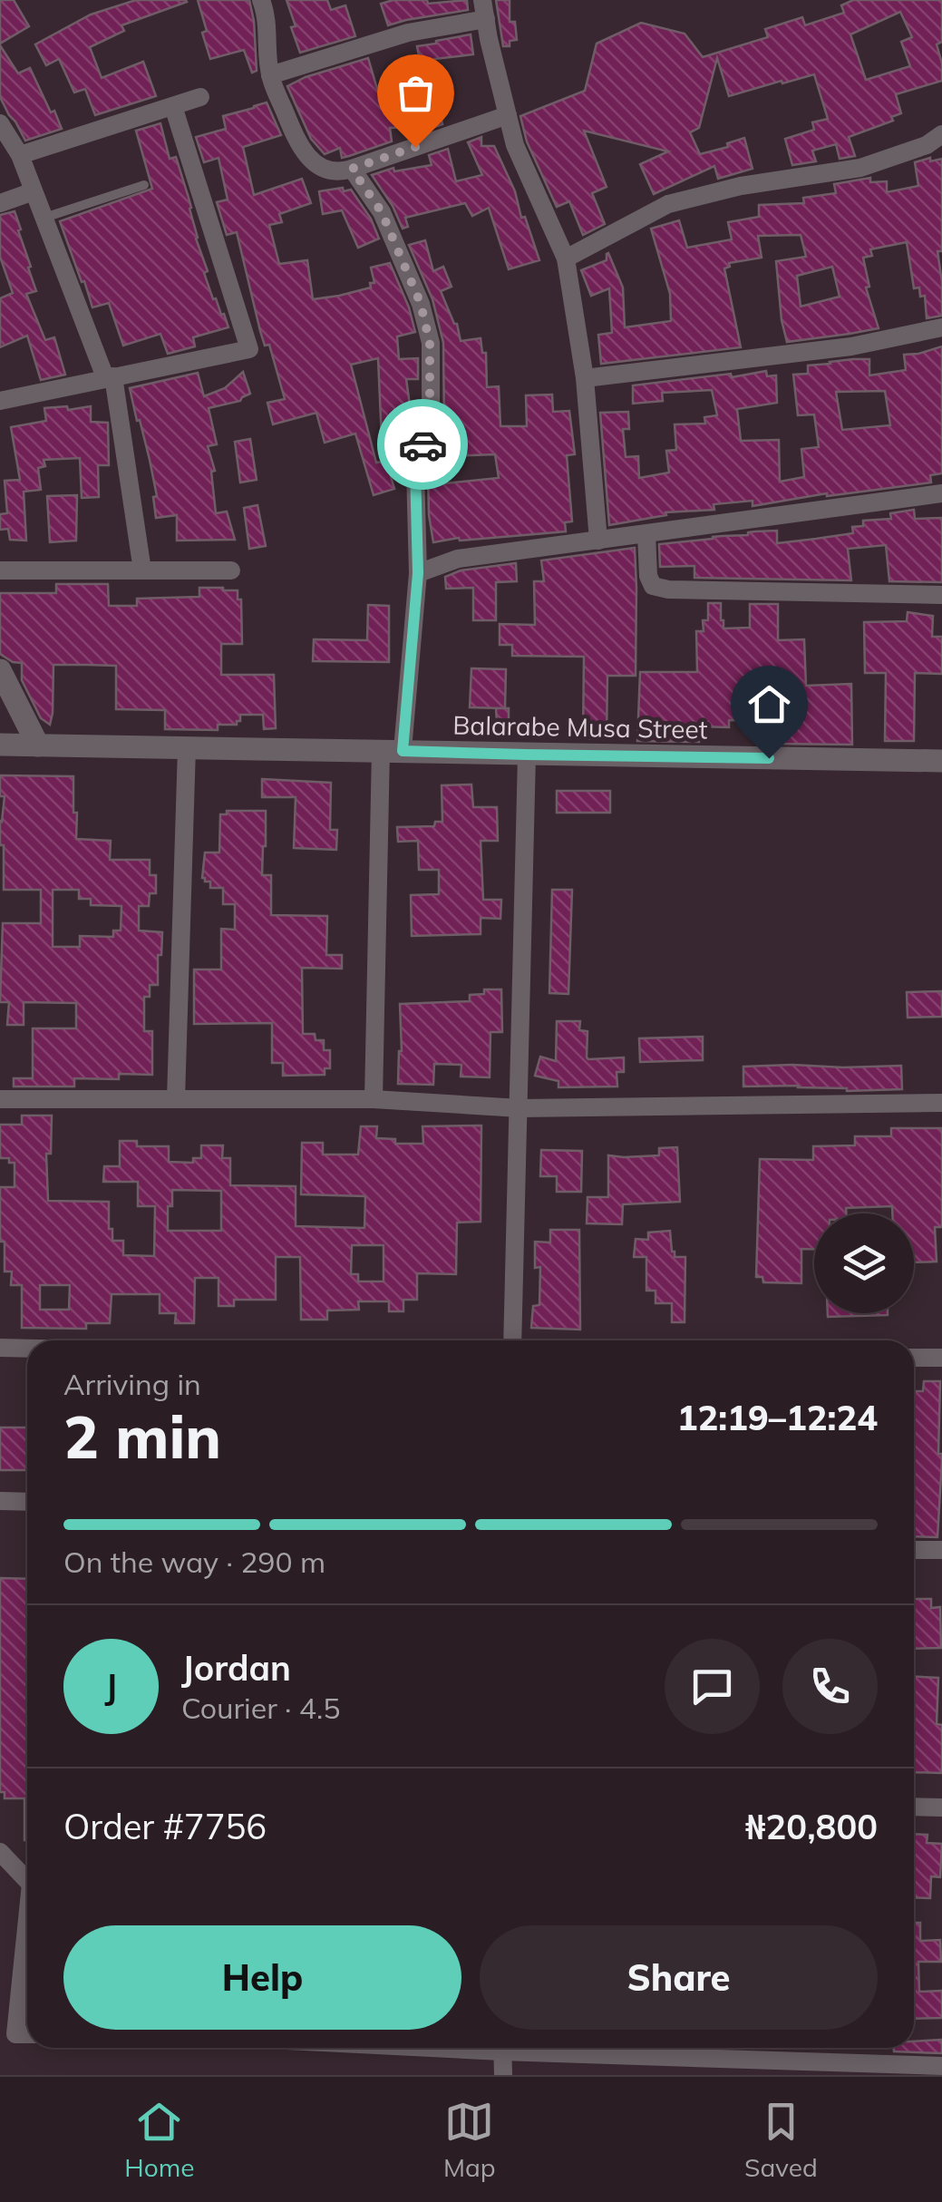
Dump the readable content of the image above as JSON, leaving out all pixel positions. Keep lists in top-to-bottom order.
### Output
{
  "streets": {
    "street": ["Balarabe Musa Street"]
  },
  "page": {
    "heading": ["2 min", "Arriving in", "12:19–12:24"],
    "panel": [
      "Jordan",
      "Courier · 4.5",
      "Order #7756",
      "₦20,800"
    ],
    "bar": "On the way · 290 m",
    "round": "J",
    "buttons": ["Help", "Share"],
    "tabs": ["Home", "Map", "Saved"]
  }
}
